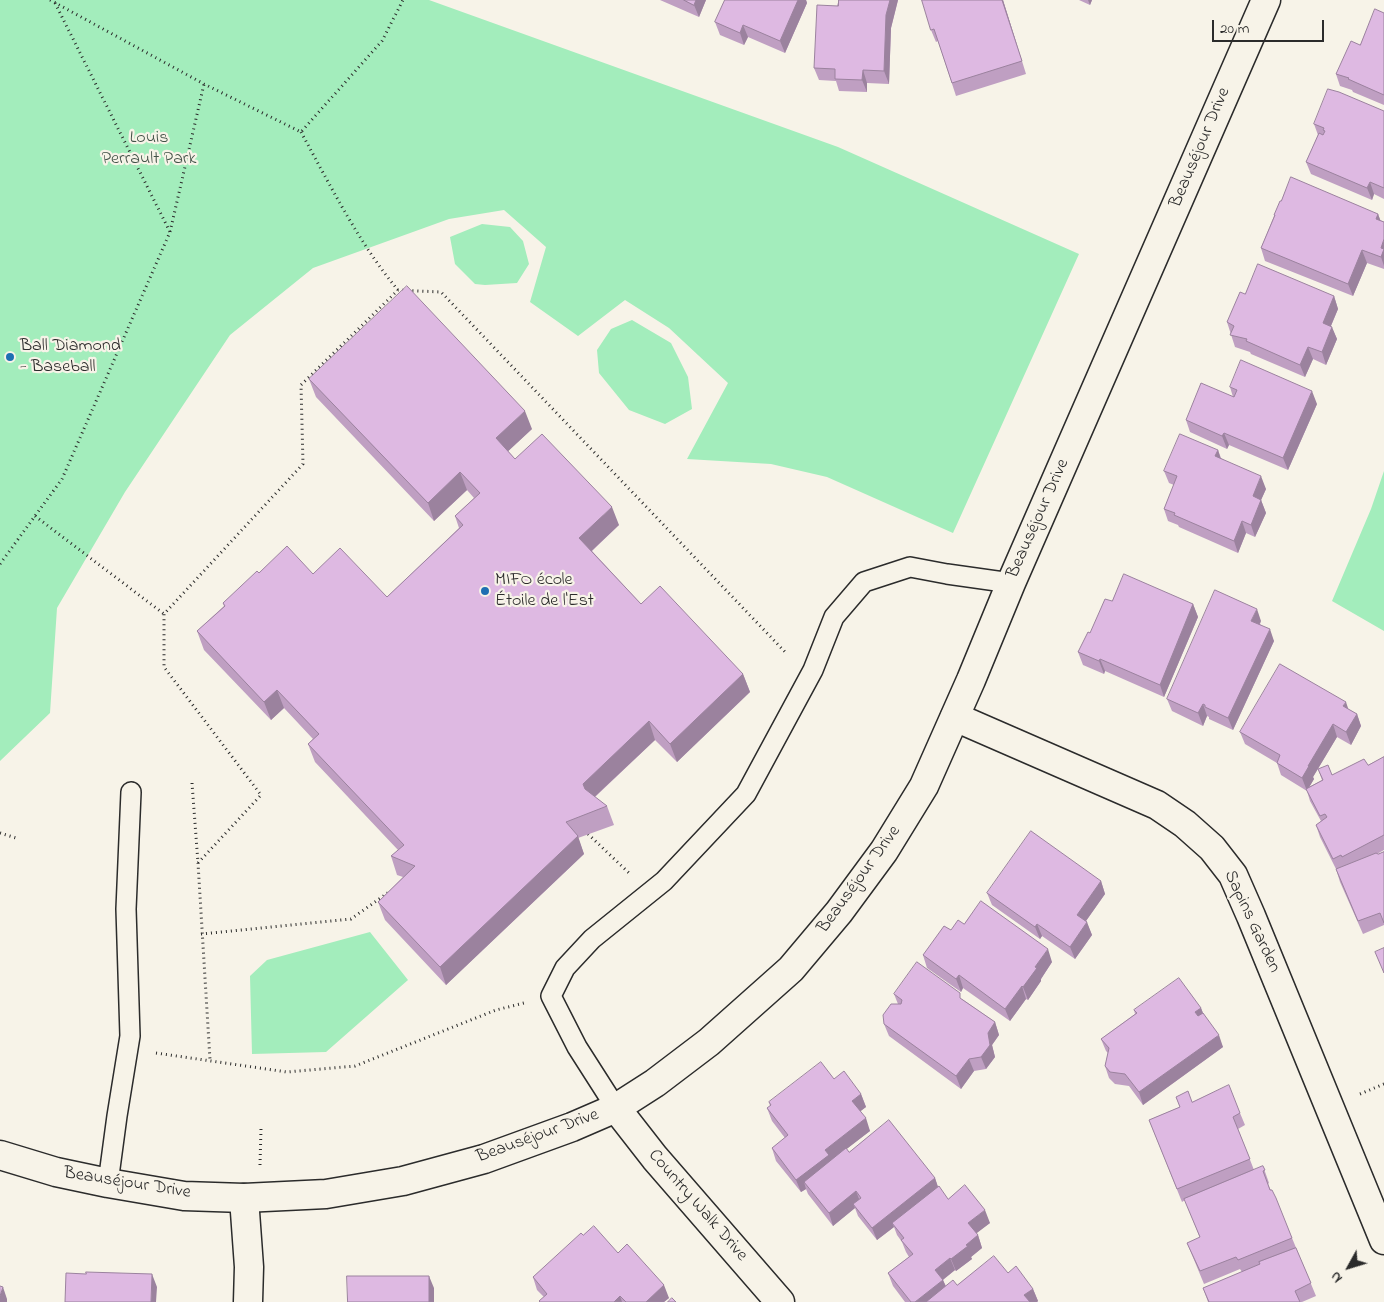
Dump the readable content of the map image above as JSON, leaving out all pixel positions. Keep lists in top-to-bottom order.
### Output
{
  "streets": {
    "street": ["Beauséjour Drive", "Sapins Garden", "Country Walk Drive"]
  },
  "crossings": [
    ["Beauséjour Drive", "Sapins Garden"],
    ["Beauséjour Drive", "Country Walk Drive"]
  ],
  "parks": ["Louis Perrault Park"],
  "places": ["Ball Diamond - Baseball", "MIFO école Étoile de l'Est"],
  "scale_bar": "20 m",
  "north": "bottom left"
}
